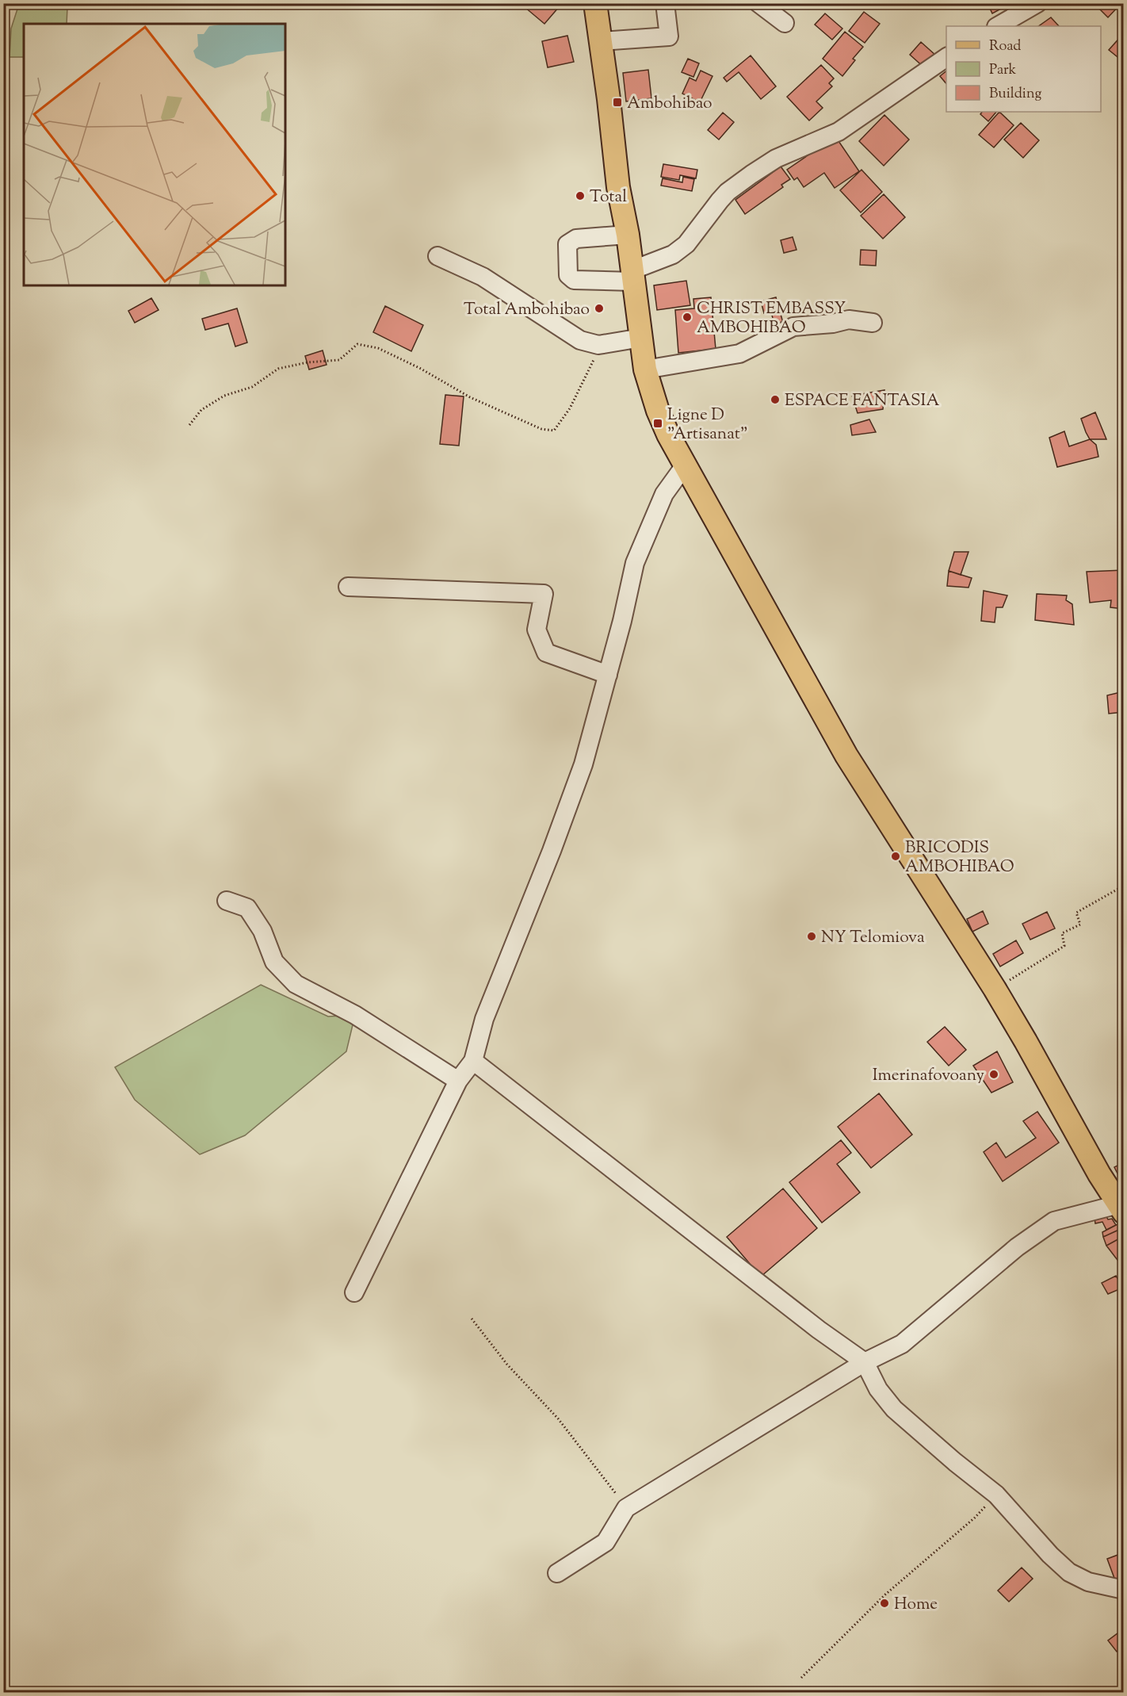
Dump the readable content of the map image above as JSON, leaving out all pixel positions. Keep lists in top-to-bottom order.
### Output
{
  "places": {
    "transit": ["Ambohibao", "Ligne D \"Artisanat\""],
    "other": [
      "Total",
      "Total Ambohibao",
      "CHRIST EMBASSY AMBOHIBAO",
      "ESPACE FANTASIA",
      "BRICODIS AMBOHIBAO",
      "NY Telomiova",
      "Imerinafovoany",
      "Home"
    ]
  },
  "legend": ["Road", "Park", "Building"]
}
